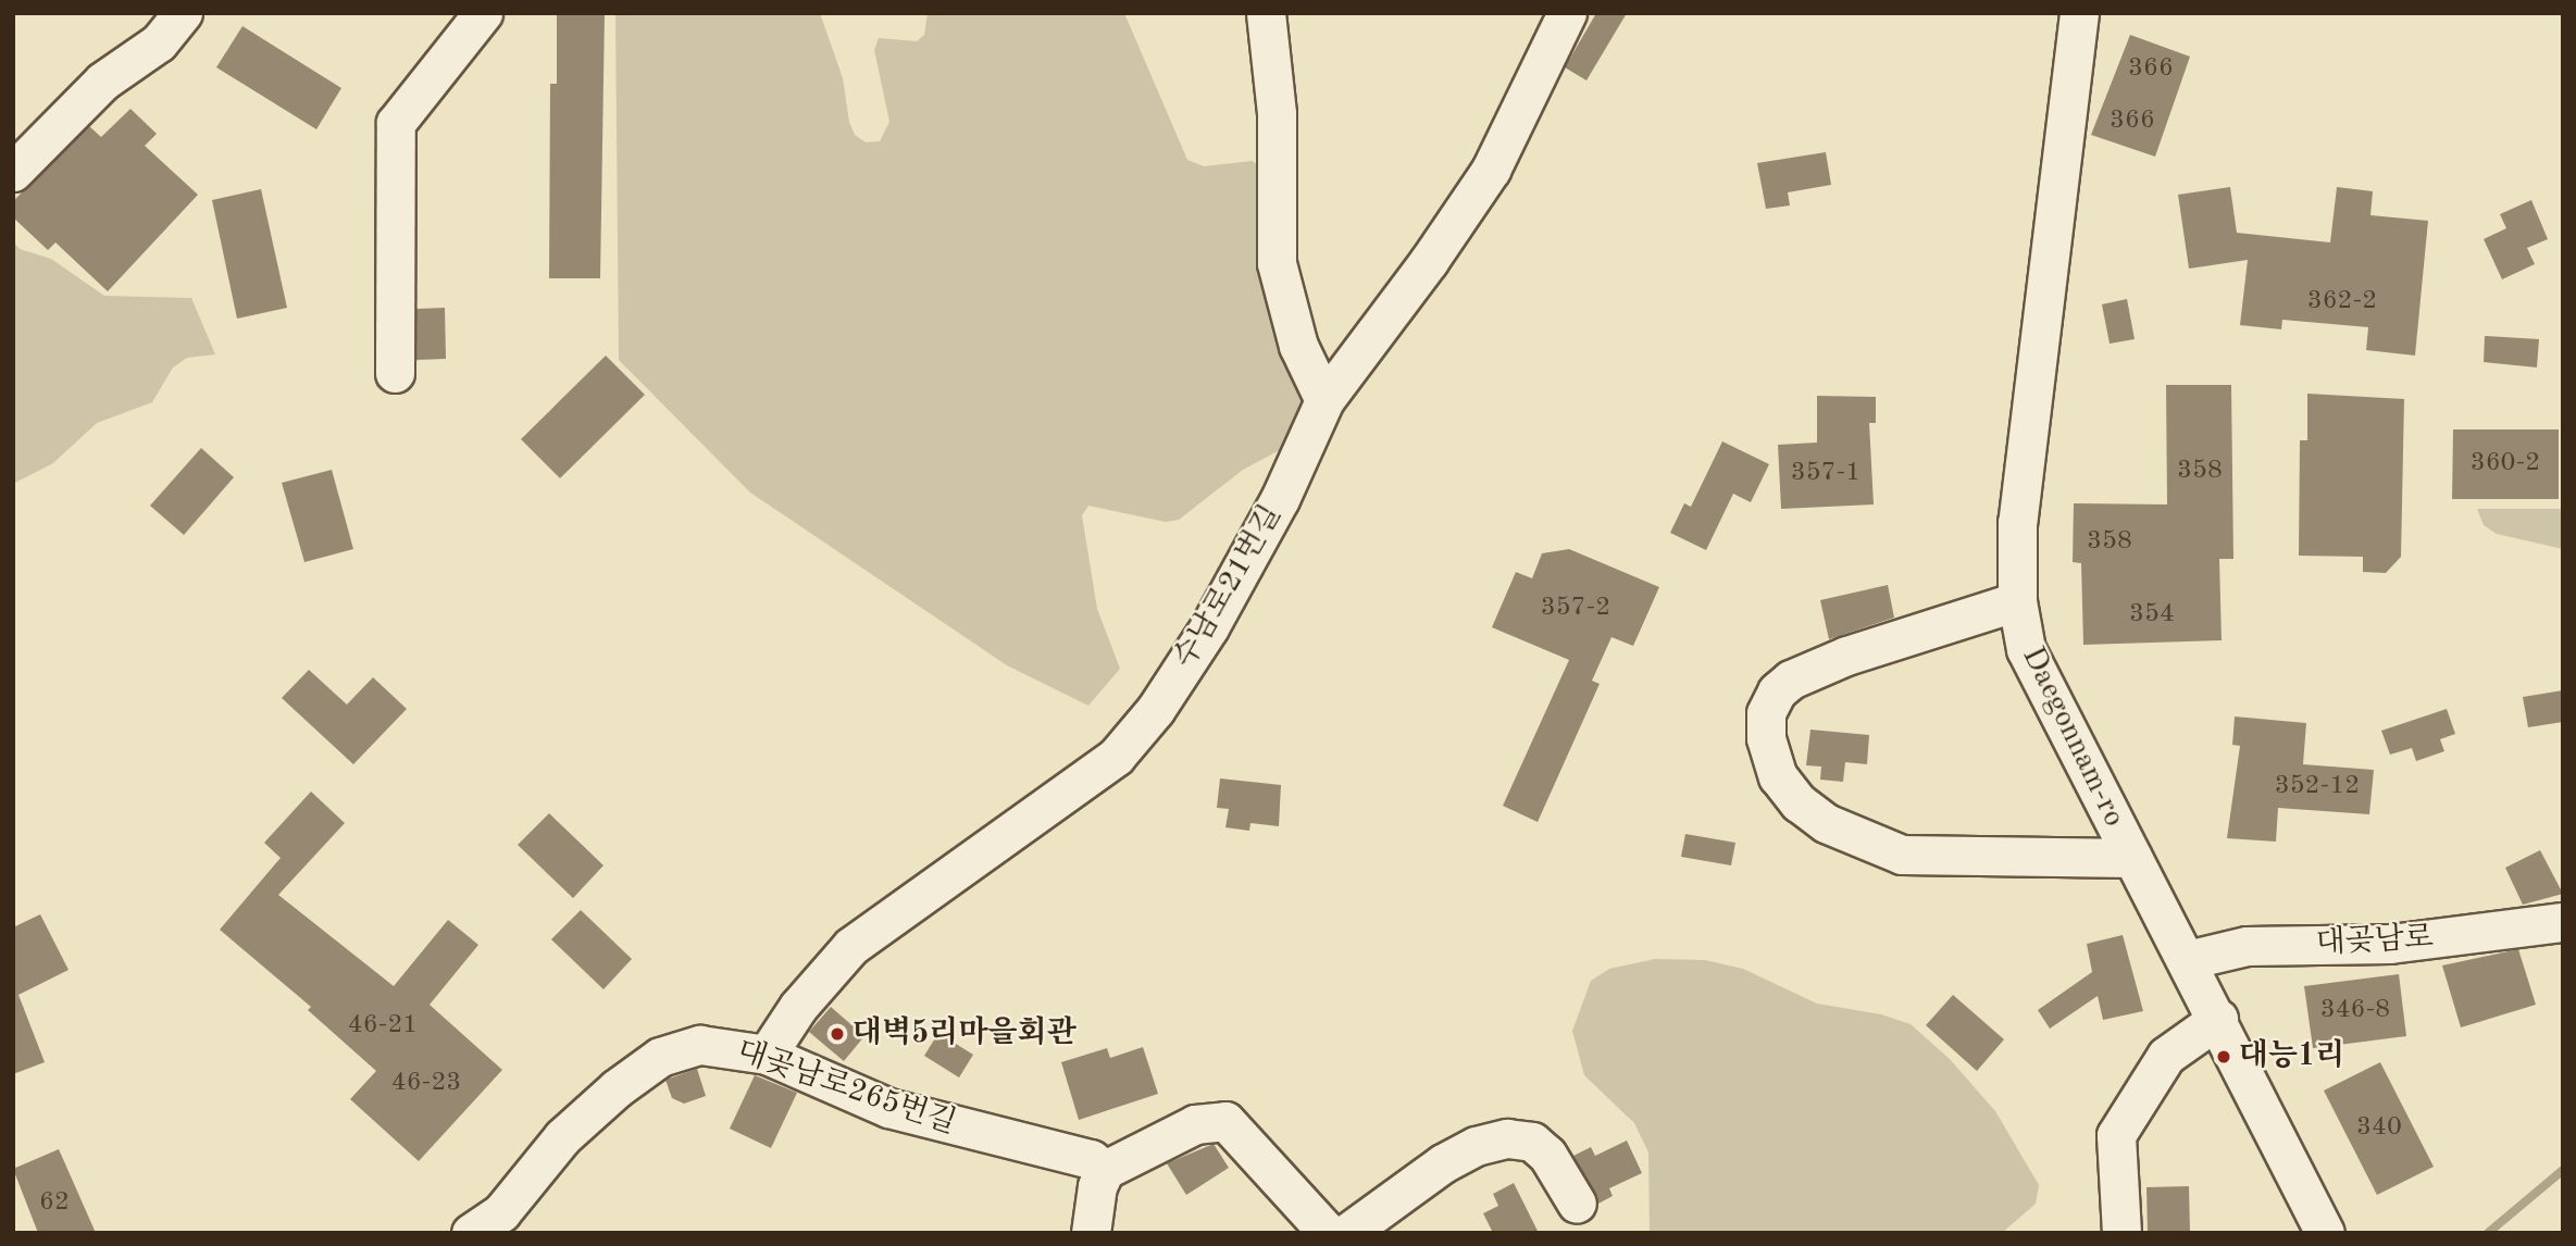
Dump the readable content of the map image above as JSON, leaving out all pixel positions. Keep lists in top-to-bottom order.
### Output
{
  "streets": {
    "street": [
      "수남로21번길",
      "Daegonnam-ro",
      "대곶남로",
      "대곶남로265번길"
    ]
  },
  "crossings": [
    ["수남로21번길", "대곶남로265번길"],
    ["Daegonnam-ro", "대곶남로"]
  ],
  "places": ["대벽5리마을회관", "대능1리"],
  "house_numbers": [
    "366",
    "366",
    "362-2",
    "360-2",
    "358",
    "357-1",
    "358",
    "357-2",
    "354",
    "352-12",
    "346-8",
    "46-21",
    "46-23",
    "340",
    "62"
  ]
}
